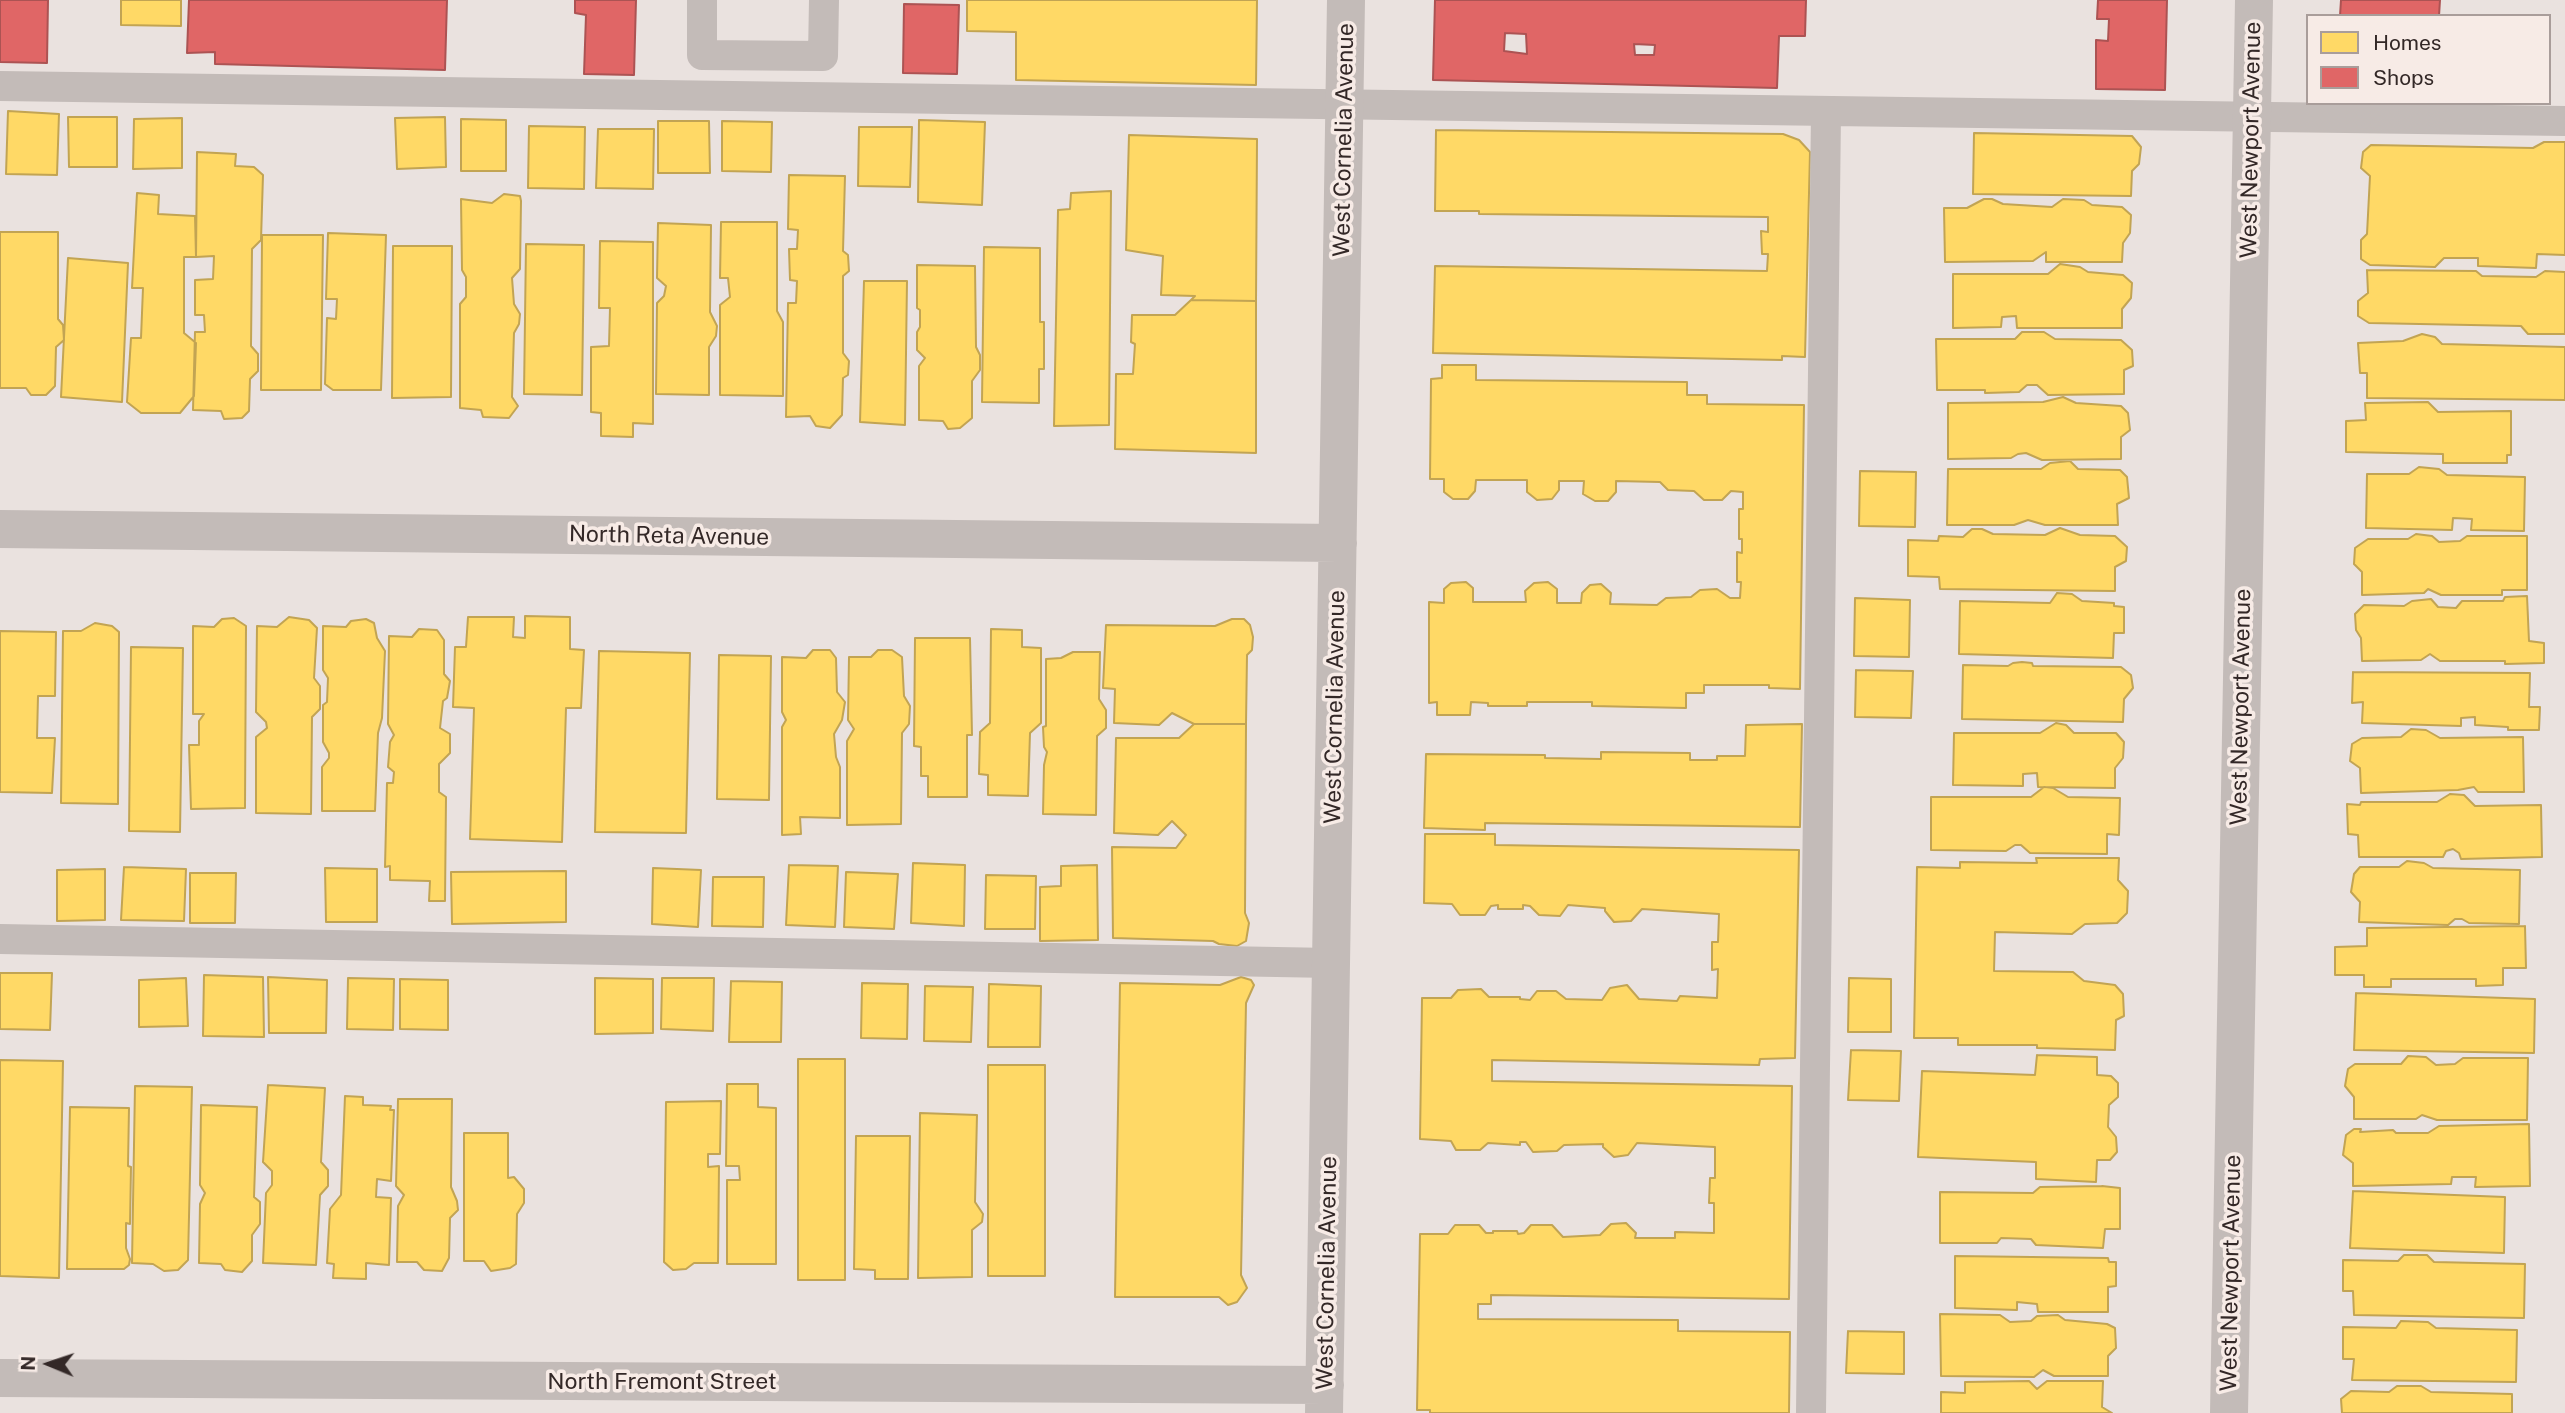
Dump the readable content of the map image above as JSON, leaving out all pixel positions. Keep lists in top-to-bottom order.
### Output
{
  "streets": {
    "street": [
      "West Cornelia Avenue",
      "West Newport Avenue",
      "North Reta Avenue",
      "North Fremont Street"
    ]
  },
  "crossings": [
    ["West Cornelia Avenue", "North Reta Avenue"],
    ["West Cornelia Avenue", "North Fremont Street"]
  ],
  "legend": ["Homes", "Shops"],
  "north": "left"
}
